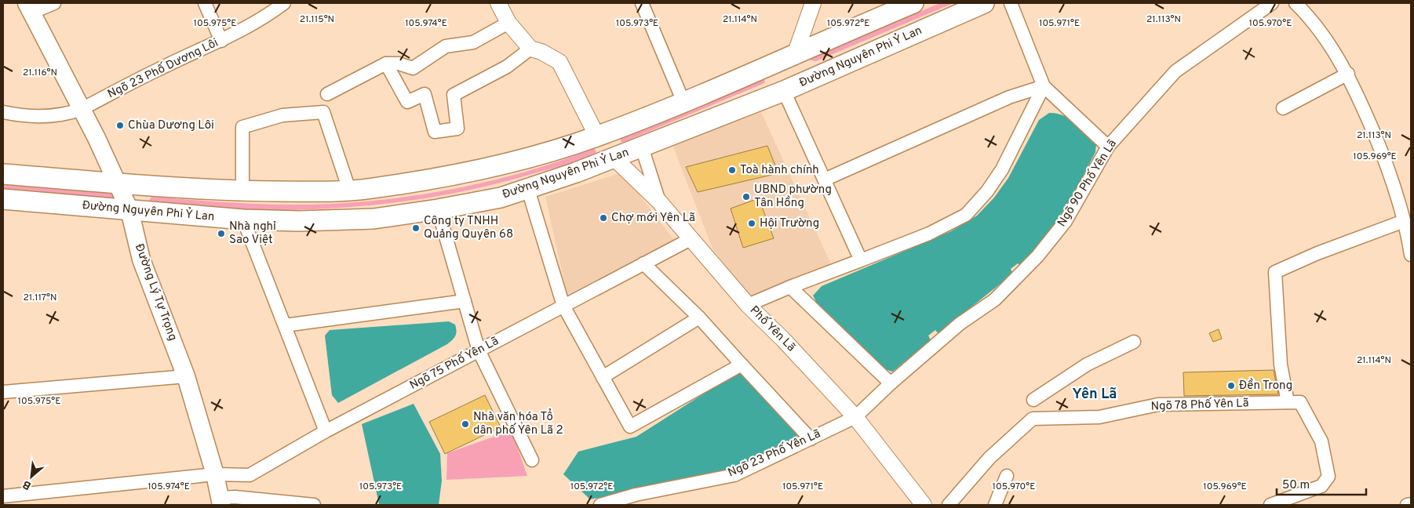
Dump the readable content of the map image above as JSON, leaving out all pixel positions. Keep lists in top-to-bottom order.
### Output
{
  "streets": {
    "main road": ["Đường Nguyên Phi Ỷ Lan", "Đường Lý Tự Trọng"],
    "street": [
      "Ngõ 23 Phố Dương Lôi",
      "Ngõ 90 Phố Yên Lã",
      "Phố Yên Lã",
      "Ngõ 75 Phố Yên Lã",
      "Ngõ 78 Phố Yên Lã",
      "Ngõ 23 Phố Yên Lã"
    ]
  },
  "crossings": [
    ["Đường Nguyên Phi Ỷ Lan", "Đường Lý Tự Trọng"],
    ["Đường Nguyên Phi Ỷ Lan", "Phố Yên Lã"],
    ["Ngõ 23 Phố Dương Lôi", "Đường Lý Tự Trọng"],
    ["Ngõ 90 Phố Yên Lã", "Phố Yên Lã"],
    ["Ngõ 90 Phố Yên Lã", "Ngõ 23 Phố Yên Lã"],
    ["Đường Lý Tự Trọng", "Ngõ 75 Phố Yên Lã"],
    ["Phố Yên Lã", "Ngõ 75 Phố Yên Lã"],
    ["Phố Yên Lã", "Ngõ 23 Phố Yên Lã"]
  ],
  "districts": ["Yên Lã"],
  "places": [
    "Chùa Dương Lôi",
    "Toà hành chính",
    "UBND phường Tân Hồng",
    "Chợ mới Yên Lã",
    "Hội Trường",
    "Công ty TNHH Quảng Quyên 68",
    "Nhà nghỉ Sao Việt",
    "Đền Trong",
    "Nhà văn hóa Tổ dân phố Yên Lã 2"
  ],
  "scale_bar": "50 m",
  "north": "bottom left",
  "coordinates": [
    "21.115°N",
    "21.114°N",
    "21.113°N",
    "105.975°E",
    "105.974°E",
    "105.973°E",
    "105.972°E",
    "105.971°E",
    "105.970°E",
    "21.116°N",
    "105.969°E",
    "21.117°N"
  ]
}
